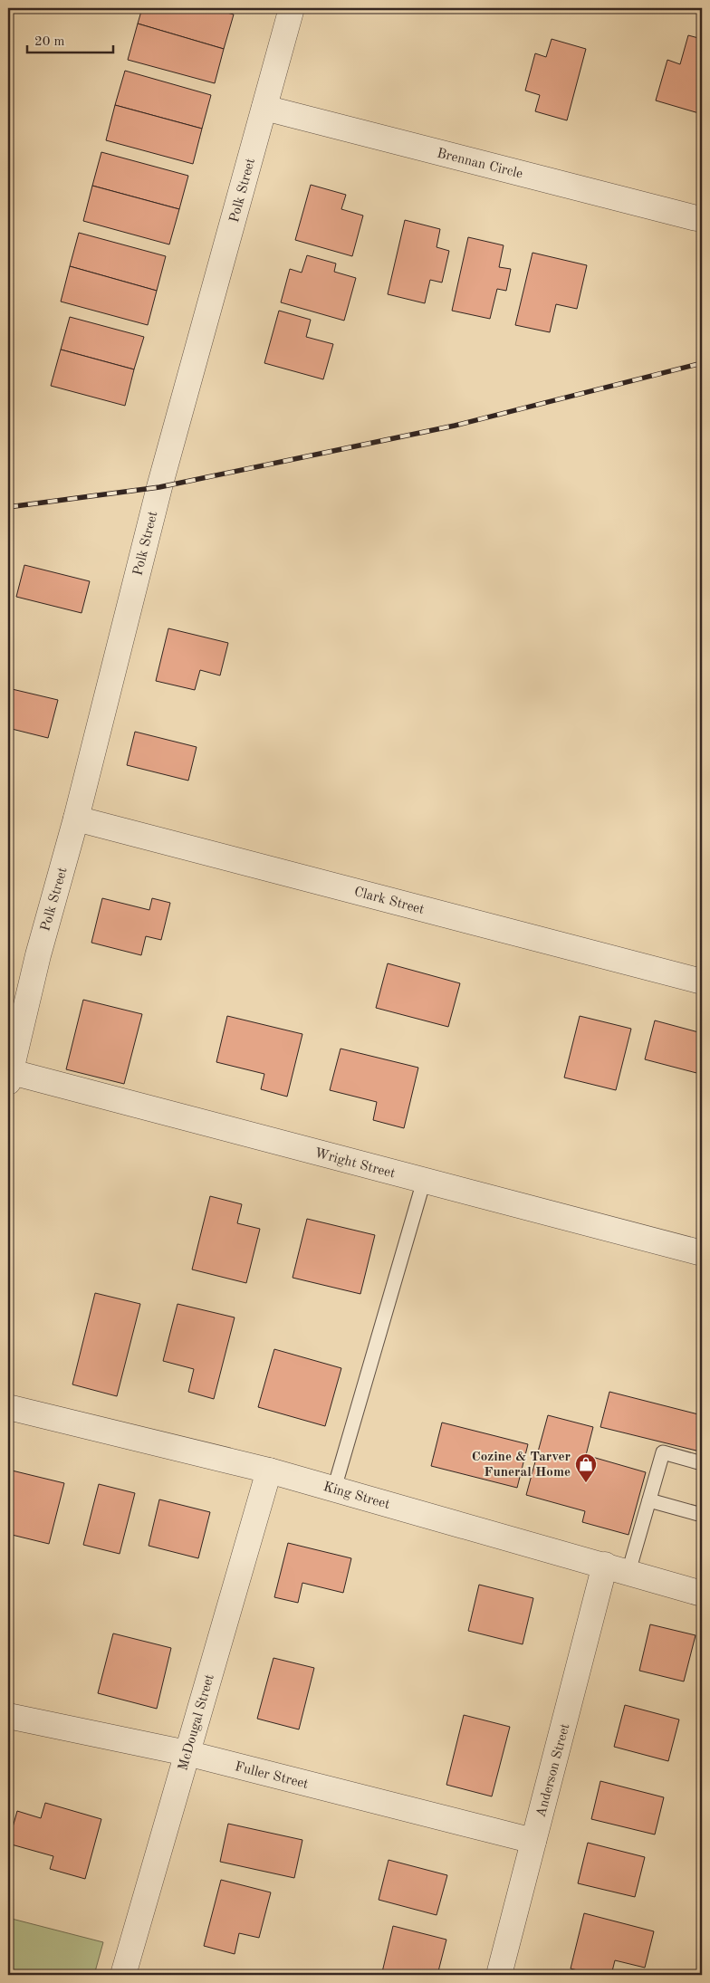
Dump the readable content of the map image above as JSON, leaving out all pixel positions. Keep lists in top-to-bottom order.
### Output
{
  "streets": {
    "street": [
      "Brennan Circle",
      "Polk Street",
      "Clark Street",
      "Wright Street",
      "King Street",
      "McDougal Street",
      "Anderson Street",
      "Fuller Street"
    ]
  },
  "crossings": [
    ["Brennan Circle", "Polk Street"],
    ["Polk Street", "Clark Street"],
    ["Polk Street", "Wright Street"],
    ["King Street", "McDougal Street"],
    ["King Street", "Anderson Street"],
    ["McDougal Street", "Fuller Street"],
    ["Anderson Street", "Fuller Street"]
  ],
  "places": {
    "shop": ["Cozine & Tarver Funeral Home"]
  },
  "scale_bar": "20 m"
}
